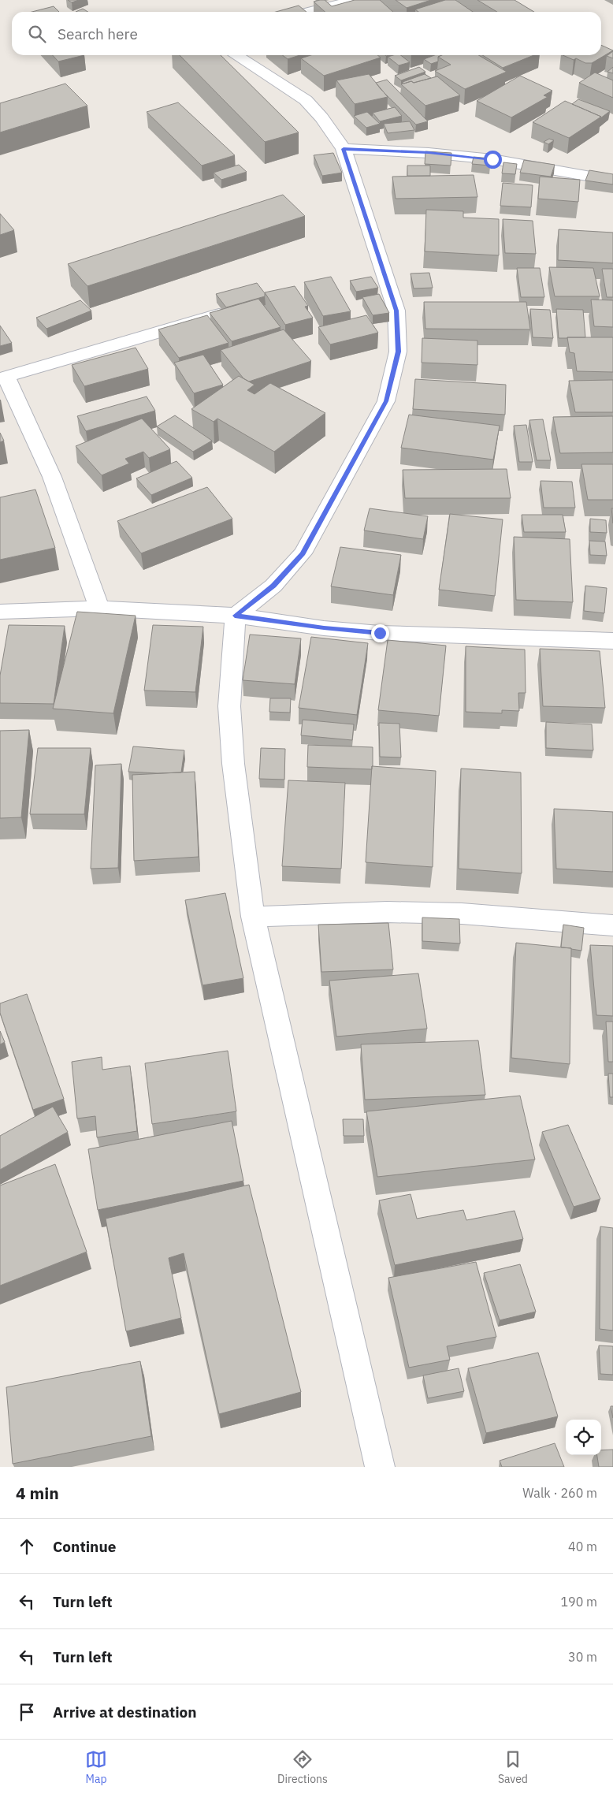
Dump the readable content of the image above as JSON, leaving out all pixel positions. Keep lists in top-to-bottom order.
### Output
{
  "page": {
    "search": "Search here",
    "heading": ["4 min", "Walk · 260 m"],
    "list": [
      ["Continue", "40 m"],
      ["Turn left", "190 m"],
      ["Turn left", "30 m"],
      "Arrive at destination"
    ],
    "nav": ["Map", "Directions", "Saved"]
  }
}
